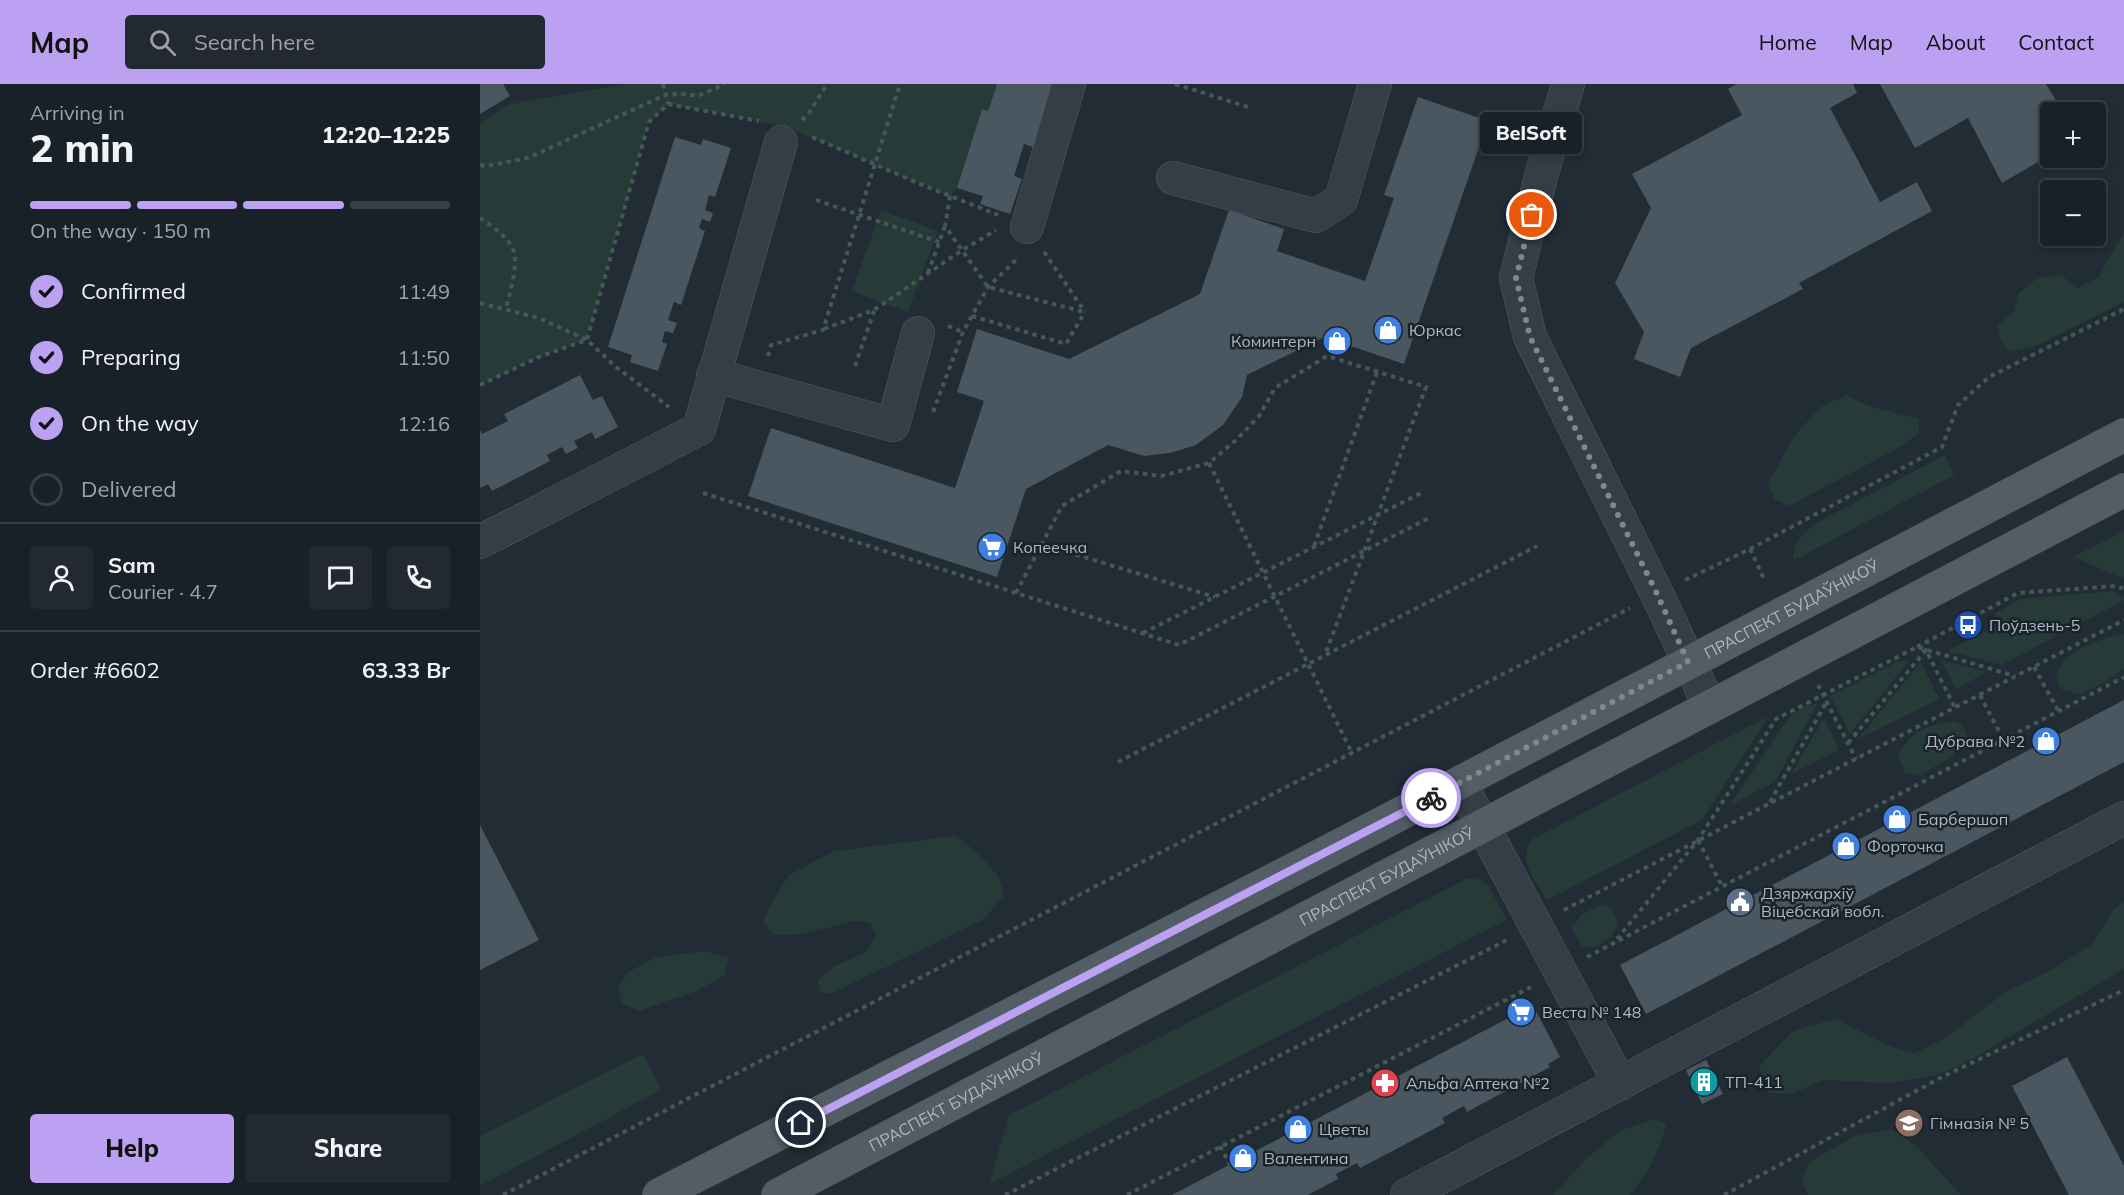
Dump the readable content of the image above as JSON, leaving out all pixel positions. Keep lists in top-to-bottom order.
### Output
{
  "streets": {
    "main road": ["ПРАСПЕКТ БУДАЎНІКОЎ"]
  },
  "places": {
    "other": ["BelSoft"],
    "shop": [
      "Юркас",
      "Коминтерн",
      "Дубрава №2",
      "Барбершоп",
      "Форточка",
      "Цветы",
      "Валентина"
    ],
    "supermarket": ["Копеечка", "Веста № 148"],
    "bus stop": ["Поўдзень-5"],
    "public building": ["Дзяржархіў Віцебскай вобл."],
    "building": ["ТП-411"],
    "pharmacy": ["Альфа Аптека №2"],
    "school or university": ["Гімназія № 5"]
  },
  "page": {
    "header": "Map",
    "search": "Search here",
    "nav": [
      "Home",
      "Map",
      "About",
      "Contact"
    ],
    "heading": ["2 min", "Arriving in", "12:20–12:25"],
    "panel": [
      "Sam",
      "Courier · 4.7",
      "Order #6602",
      "63.33 Br"
    ],
    "map_buttons": ["+", "−"],
    "bubble": "BelSoft",
    "bar": "On the way · 150 m",
    "list": [
      ["Confirmed", "11:49"],
      ["Preparing", "11:50"],
      ["On the way", "12:16"],
      "Delivered"
    ],
    "buttons": ["Help", "Share"]
  }
}
